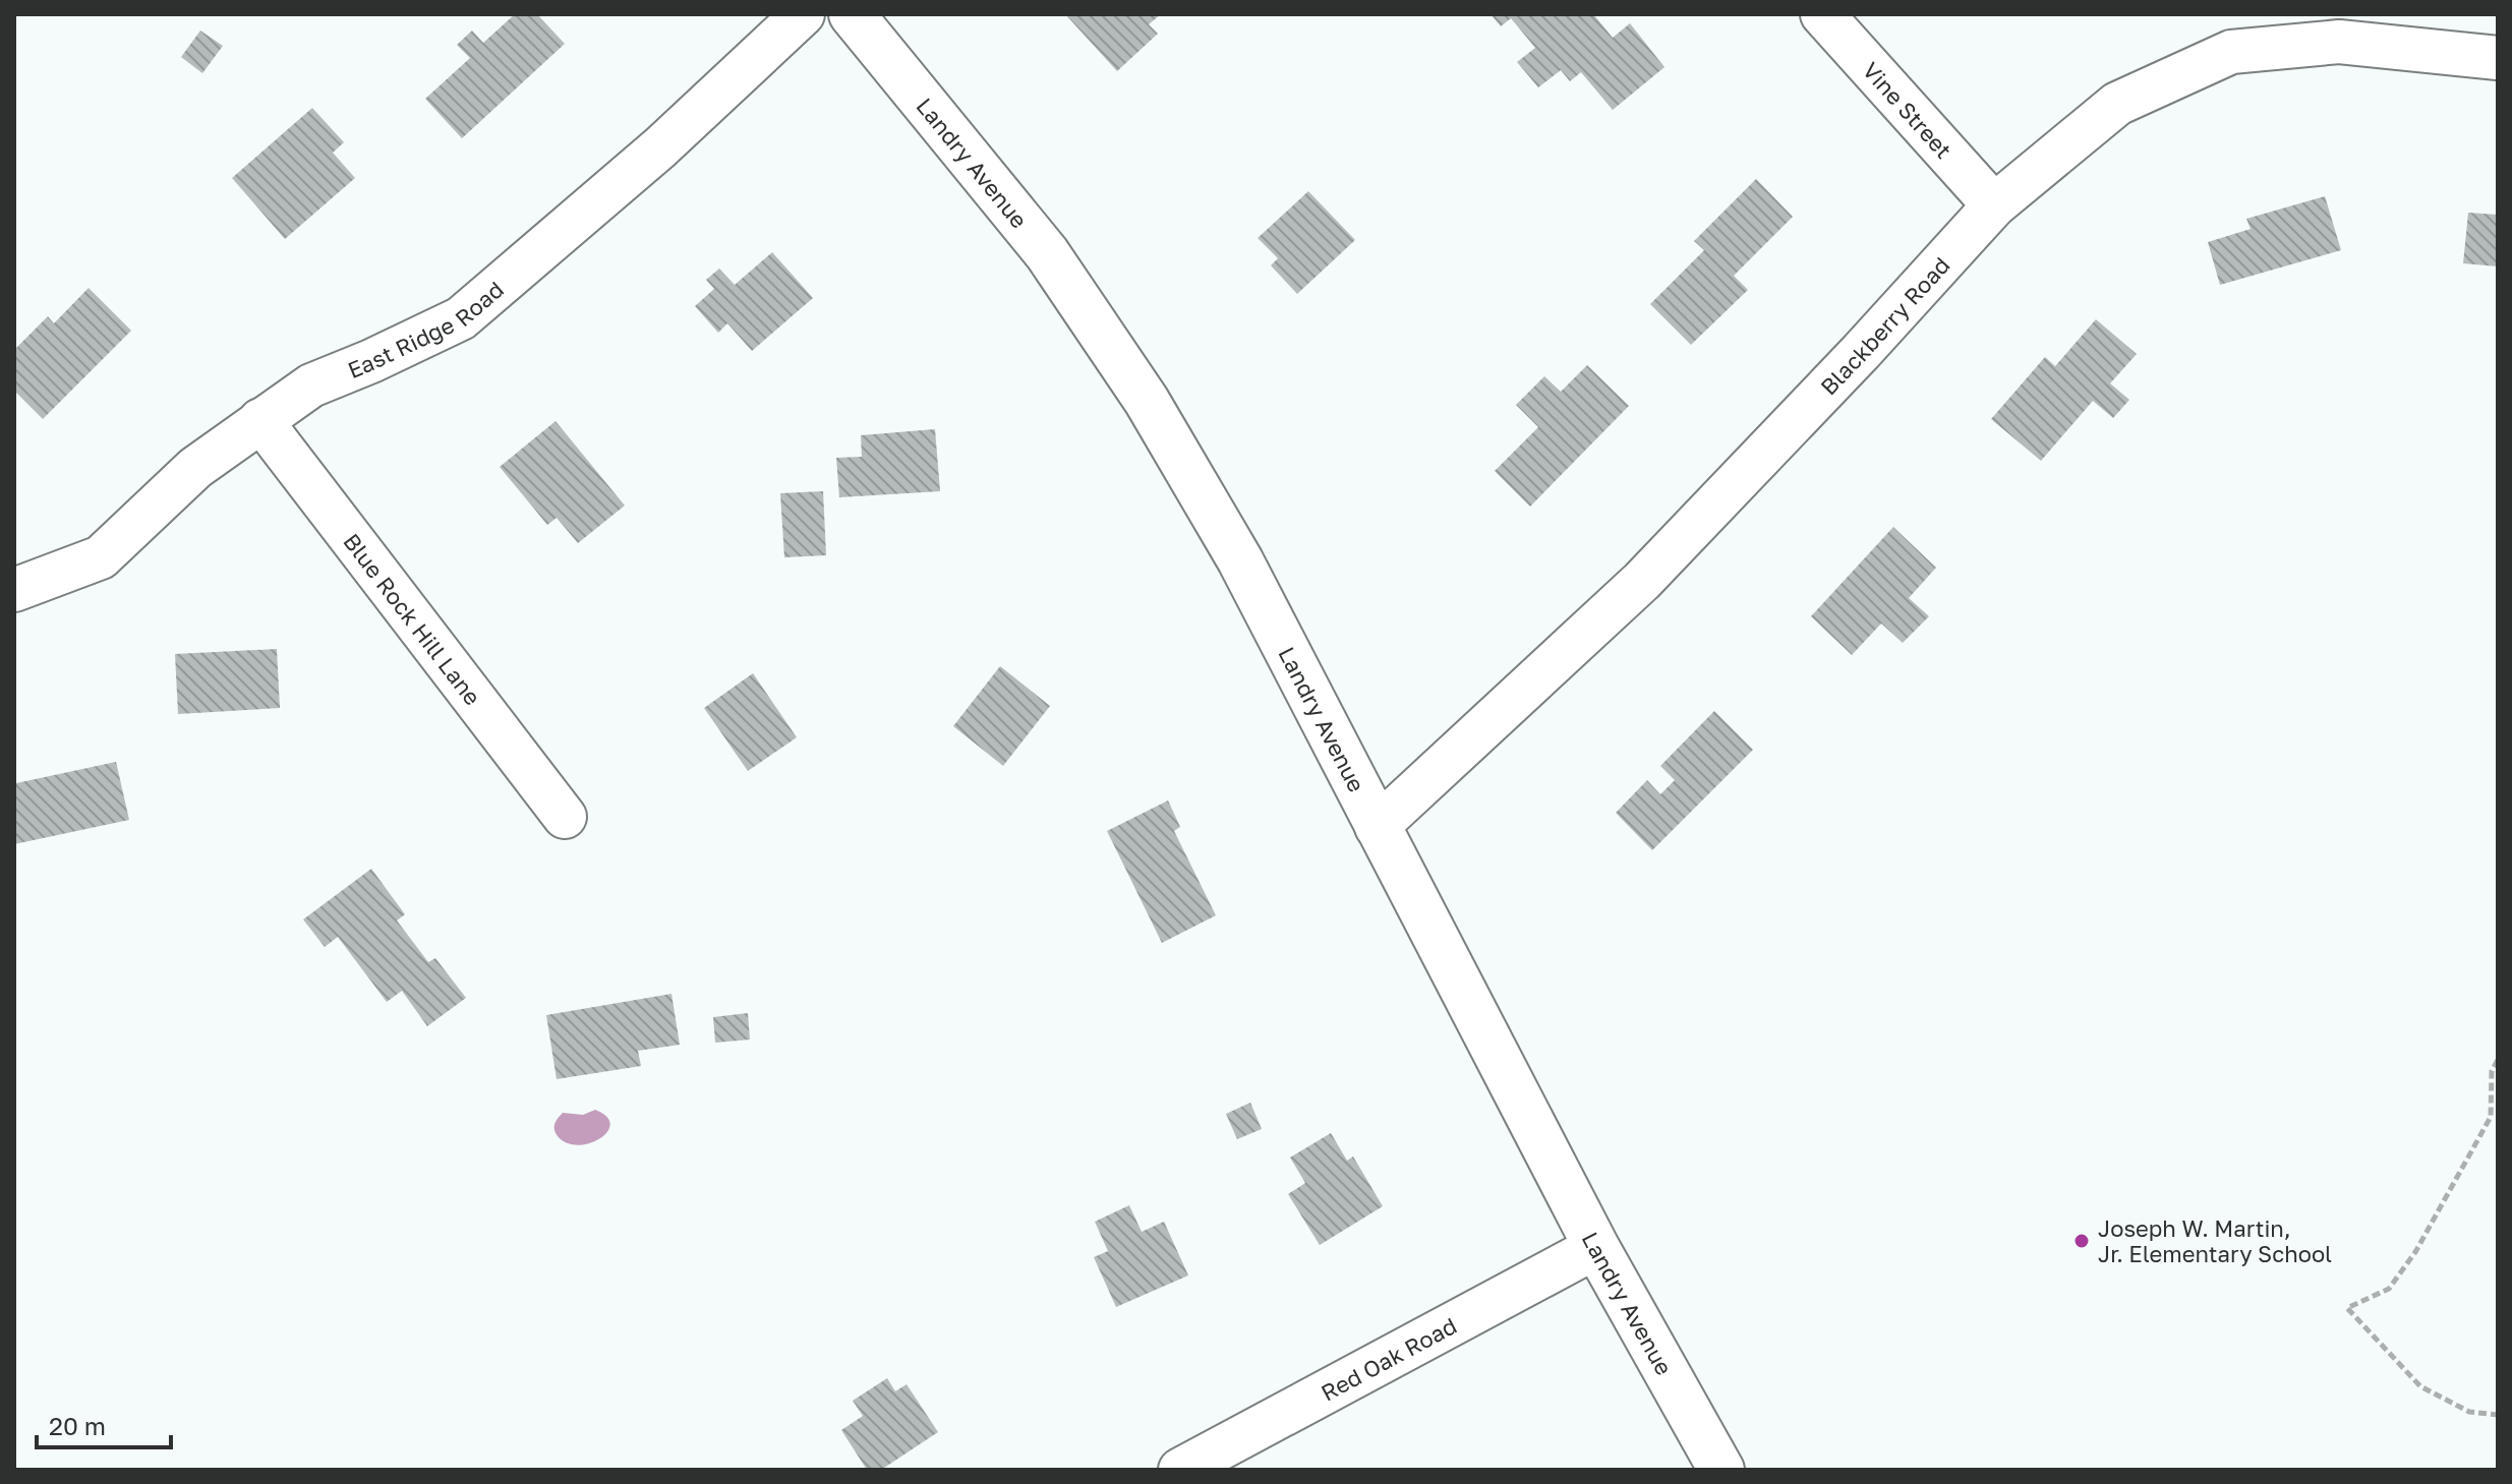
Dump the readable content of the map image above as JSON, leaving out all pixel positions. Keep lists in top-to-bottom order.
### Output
{
  "streets": {
    "street": [
      "Vine Street",
      "Landry Avenue",
      "Blackberry Road",
      "East Ridge Road",
      "Blue Rock Hill Lane",
      "Red Oak Road"
    ]
  },
  "crossings": [
    ["Vine Street", "Blackberry Road"],
    ["Landry Avenue", "Blackberry Road"],
    ["Landry Avenue", "Red Oak Road"],
    ["East Ridge Road", "Blue Rock Hill Lane"]
  ],
  "places": ["Joseph W. Martin, Jr. Elementary School"],
  "scale_bar": "20 m"
}
